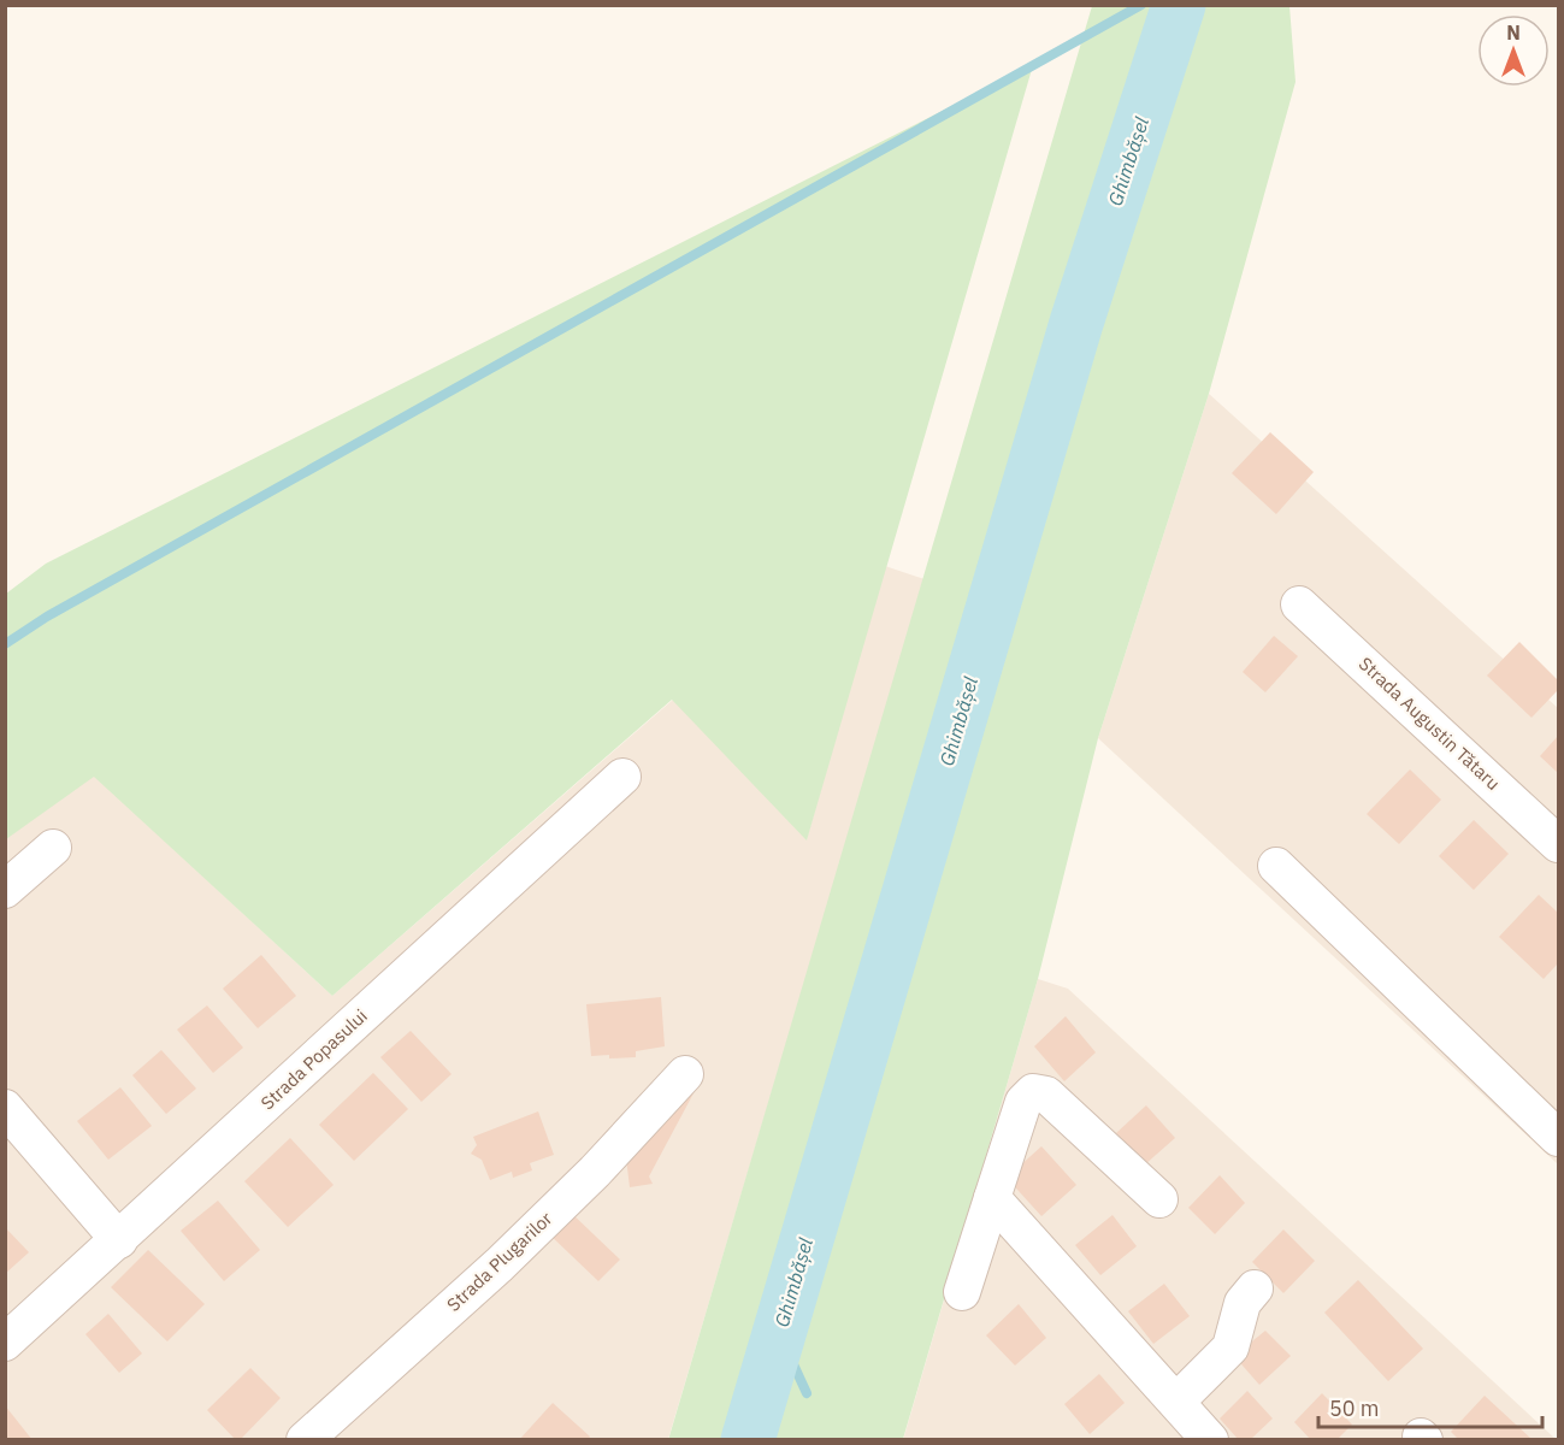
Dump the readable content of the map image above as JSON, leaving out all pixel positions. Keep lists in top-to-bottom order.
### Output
{
  "streets": {
    "street": ["Strada Augustin Tătaru", "Strada Popasului", "Strada Plugarilor"]
  },
  "water": ["Ghimbășel"],
  "scale_bar": "50 m",
  "north": "top"
}
